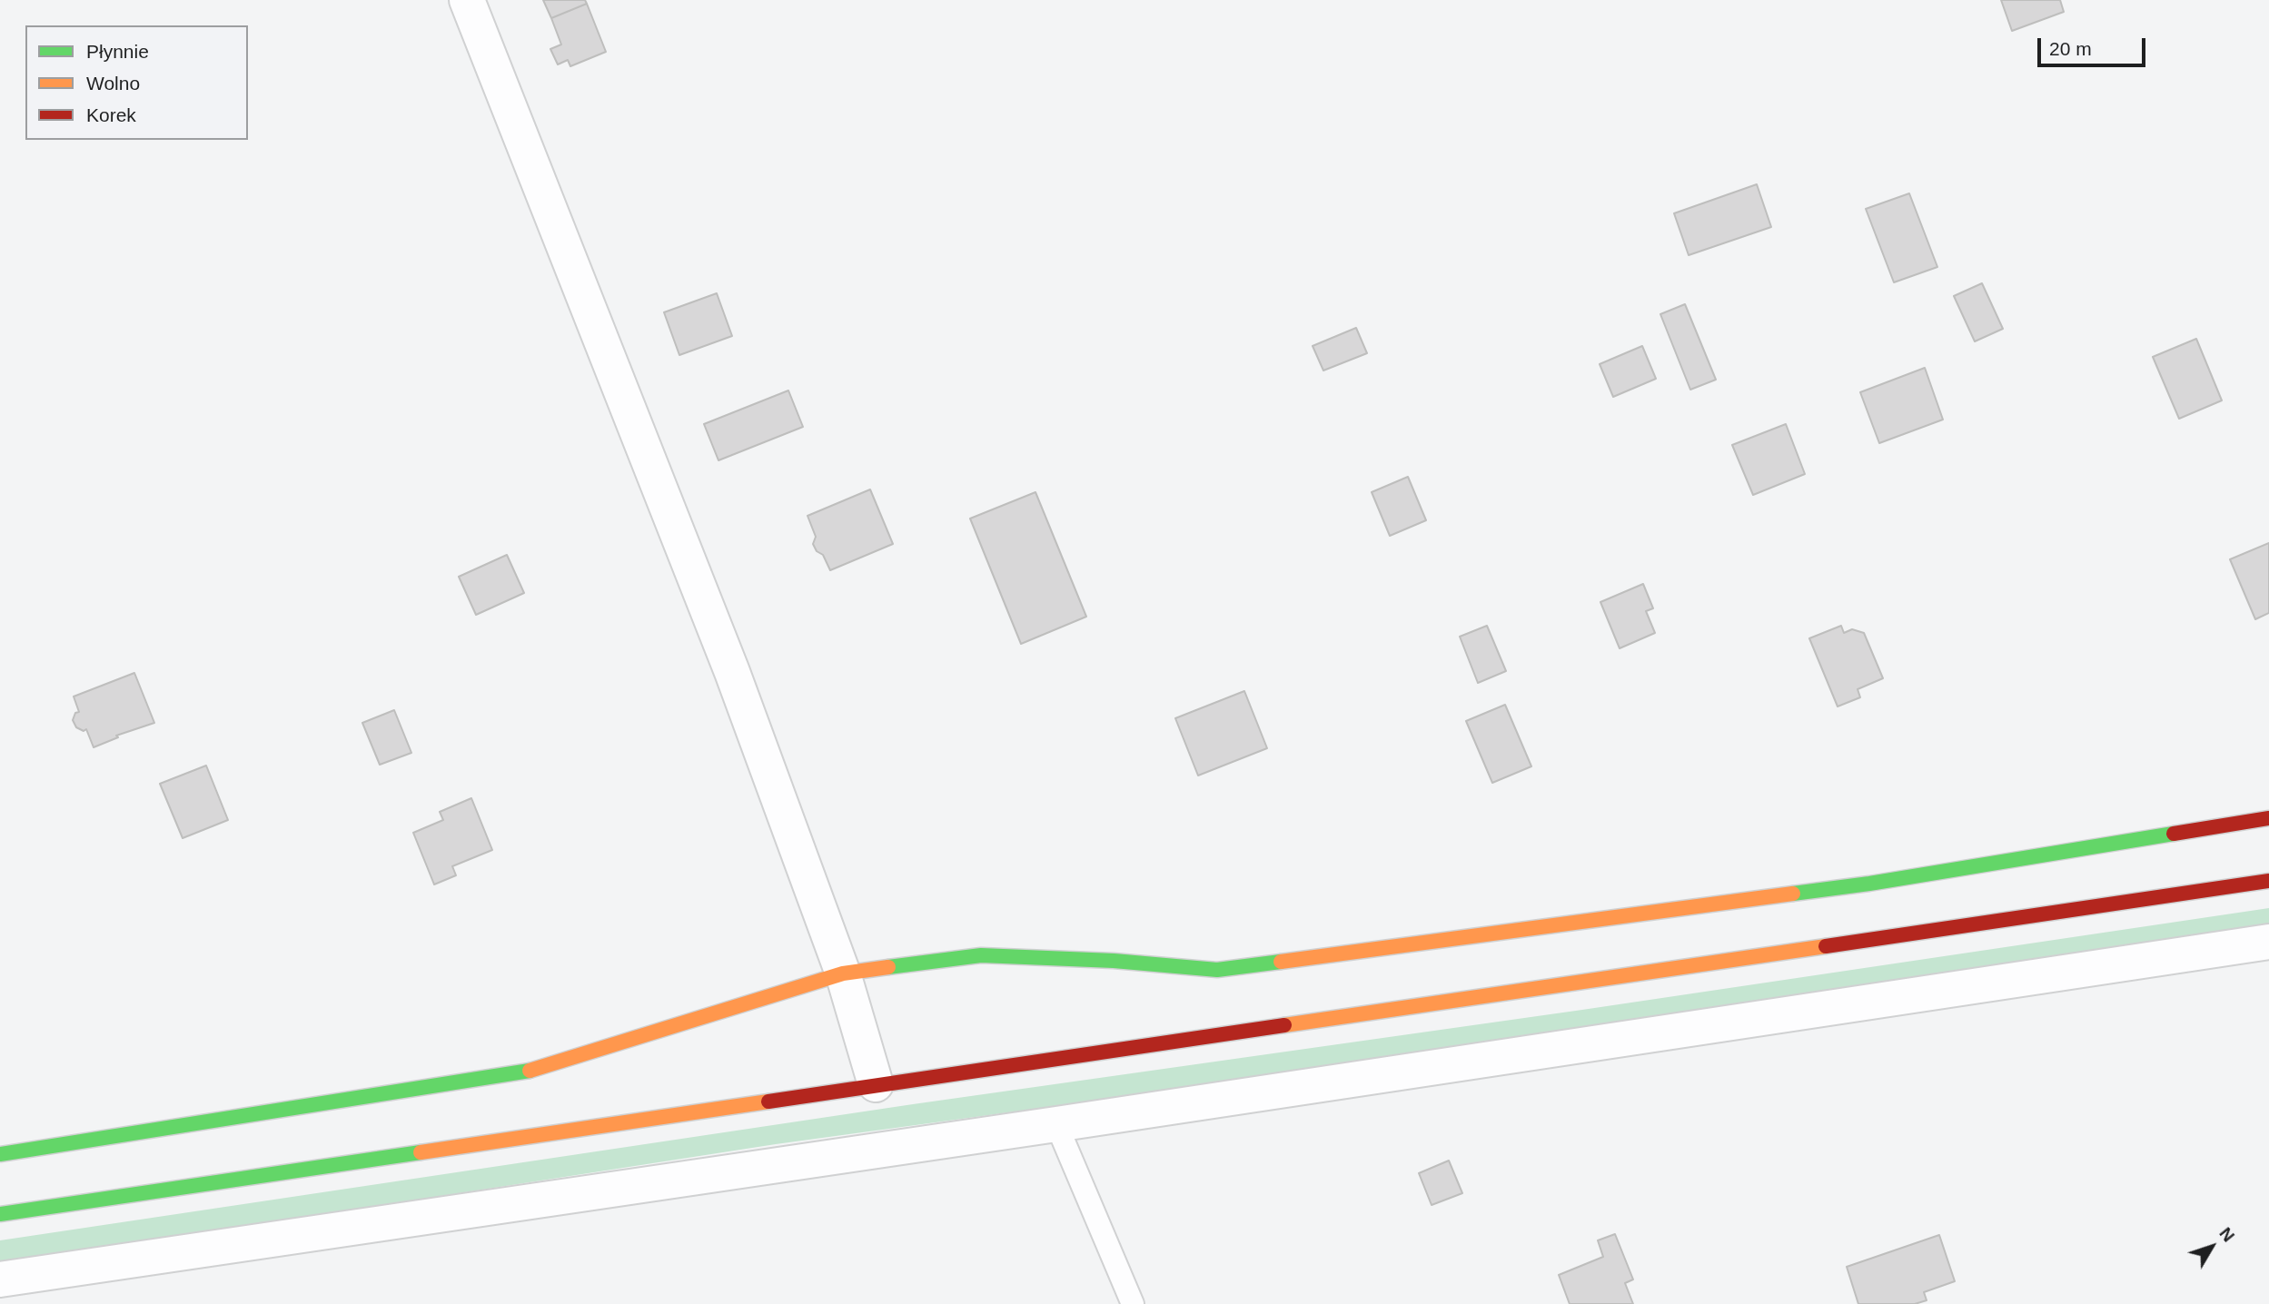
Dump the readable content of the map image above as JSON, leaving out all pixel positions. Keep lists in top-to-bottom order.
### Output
{
  "legend": ["Płynnie", "Wolno", "Korek"],
  "scale_bar": "20 m",
  "north": "top right"
}
